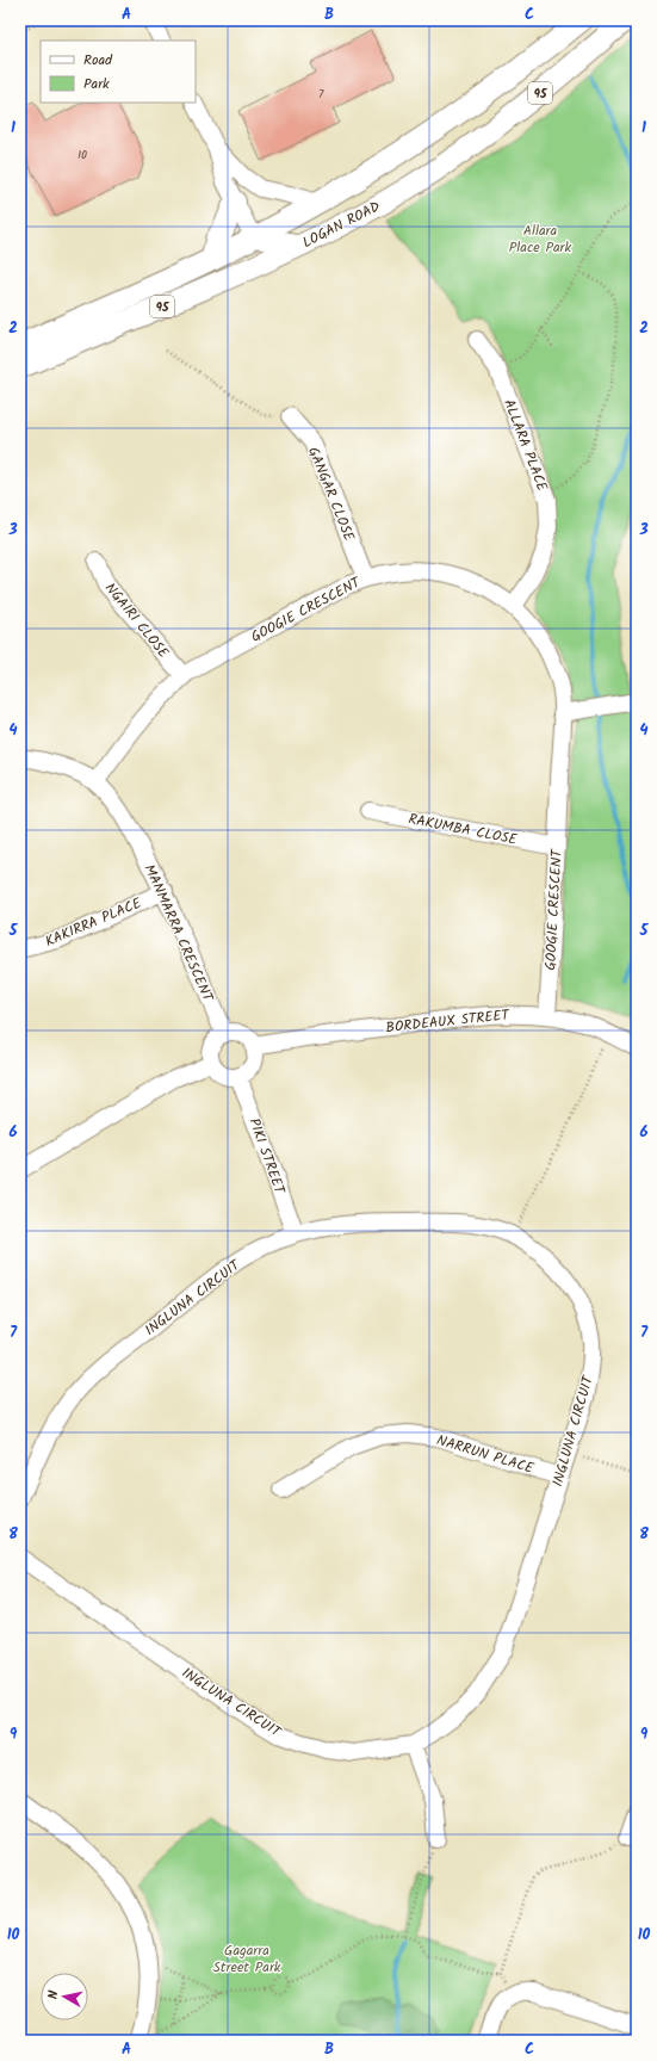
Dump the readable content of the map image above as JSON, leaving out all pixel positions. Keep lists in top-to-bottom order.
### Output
{
  "streets": {
    "main road": ["95", "LOGAN ROAD"],
    "street": [
      "ALLARA PLACE",
      "GANGAR CLOSE",
      "GOOGIE CRESCENT",
      "NGAIRI CLOSE",
      "RAKUMBA CLOSE",
      "KAKIRRA PLACE",
      "MANMARRA CRESCENT",
      "BORDEAUX STREET",
      "PIKI STREET",
      "INGLUNA CIRCUIT",
      "NARRUN PLACE"
    ]
  },
  "crossings": [
    ["ALLARA PLACE", "GOOGIE CRESCENT"],
    ["GANGAR CLOSE", "GOOGIE CRESCENT"],
    ["GOOGIE CRESCENT", "NGAIRI CLOSE"],
    ["GOOGIE CRESCENT", "RAKUMBA CLOSE"],
    ["GOOGIE CRESCENT", "MANMARRA CRESCENT"],
    ["GOOGIE CRESCENT", "BORDEAUX STREET"],
    ["KAKIRRA PLACE", "MANMARRA CRESCENT"],
    ["MANMARRA CRESCENT", "BORDEAUX STREET"],
    ["MANMARRA CRESCENT", "PIKI STREET"],
    ["BORDEAUX STREET", "PIKI STREET"],
    ["PIKI STREET", "INGLUNA CIRCUIT"],
    ["INGLUNA CIRCUIT", "NARRUN PLACE"]
  ],
  "parks": ["Allara Place Park", "Gagarra Street Park"],
  "house_numbers": ["7", "10"],
  "legend": ["Road", "Park"],
  "north": "left",
  "grid": {
    "columns": ["A", "B", "C"],
    "rows": [
      "1",
      "2",
      "3",
      "4",
      "5",
      "6",
      "7",
      "8",
      "9",
      "10"
    ]
  }
}
